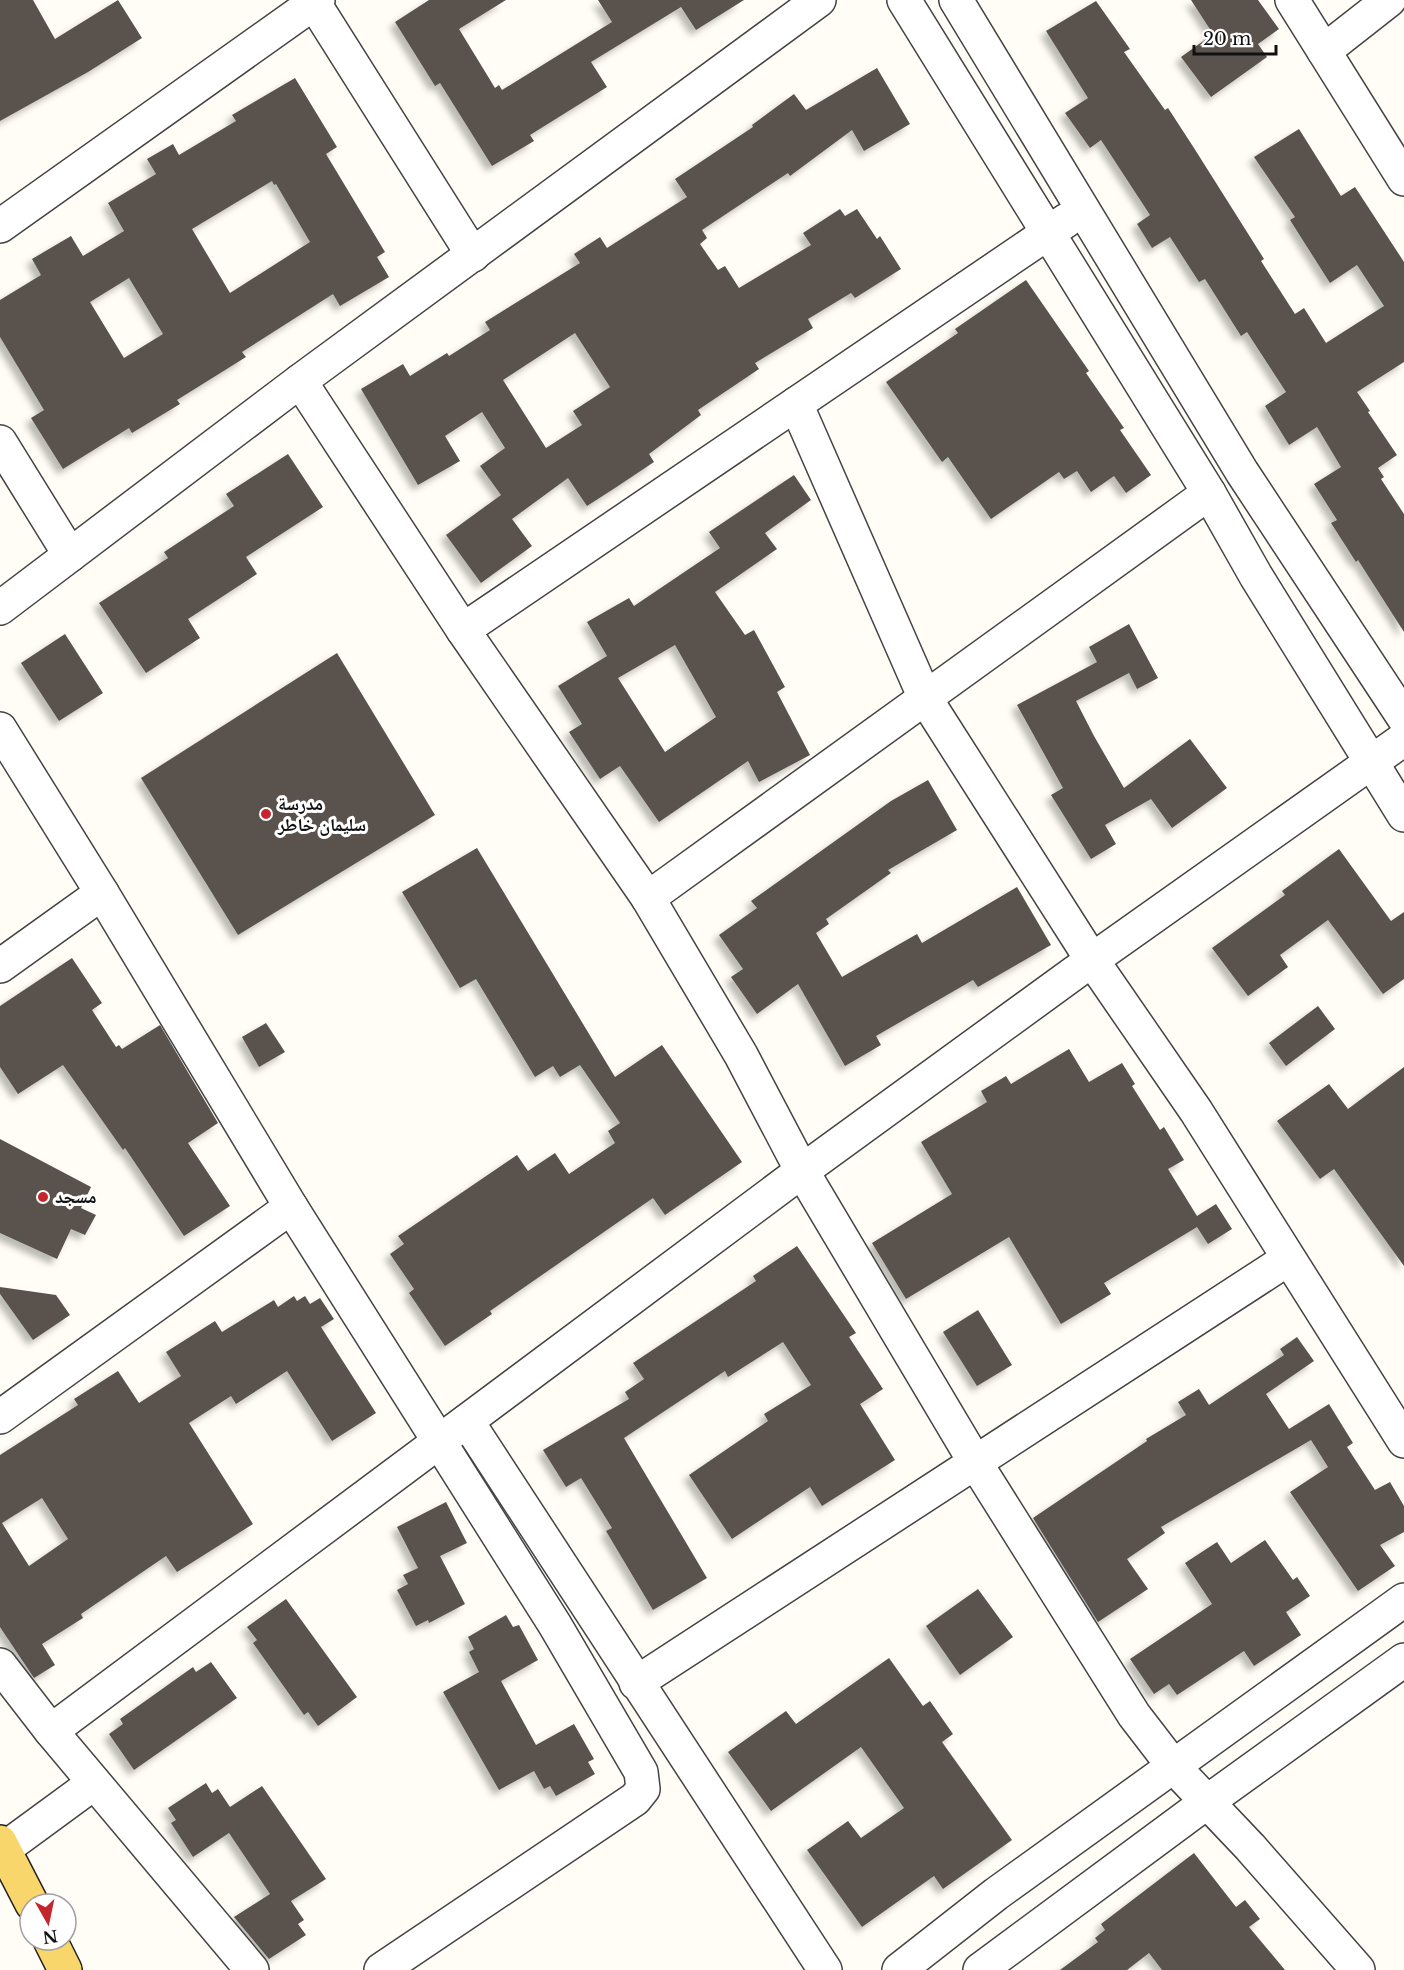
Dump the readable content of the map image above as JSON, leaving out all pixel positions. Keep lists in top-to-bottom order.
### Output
{
  "places": ["مدرسة سليمان خاطر", "مسجد"],
  "scale_bar": "20 m",
  "north": "bottom"
}
